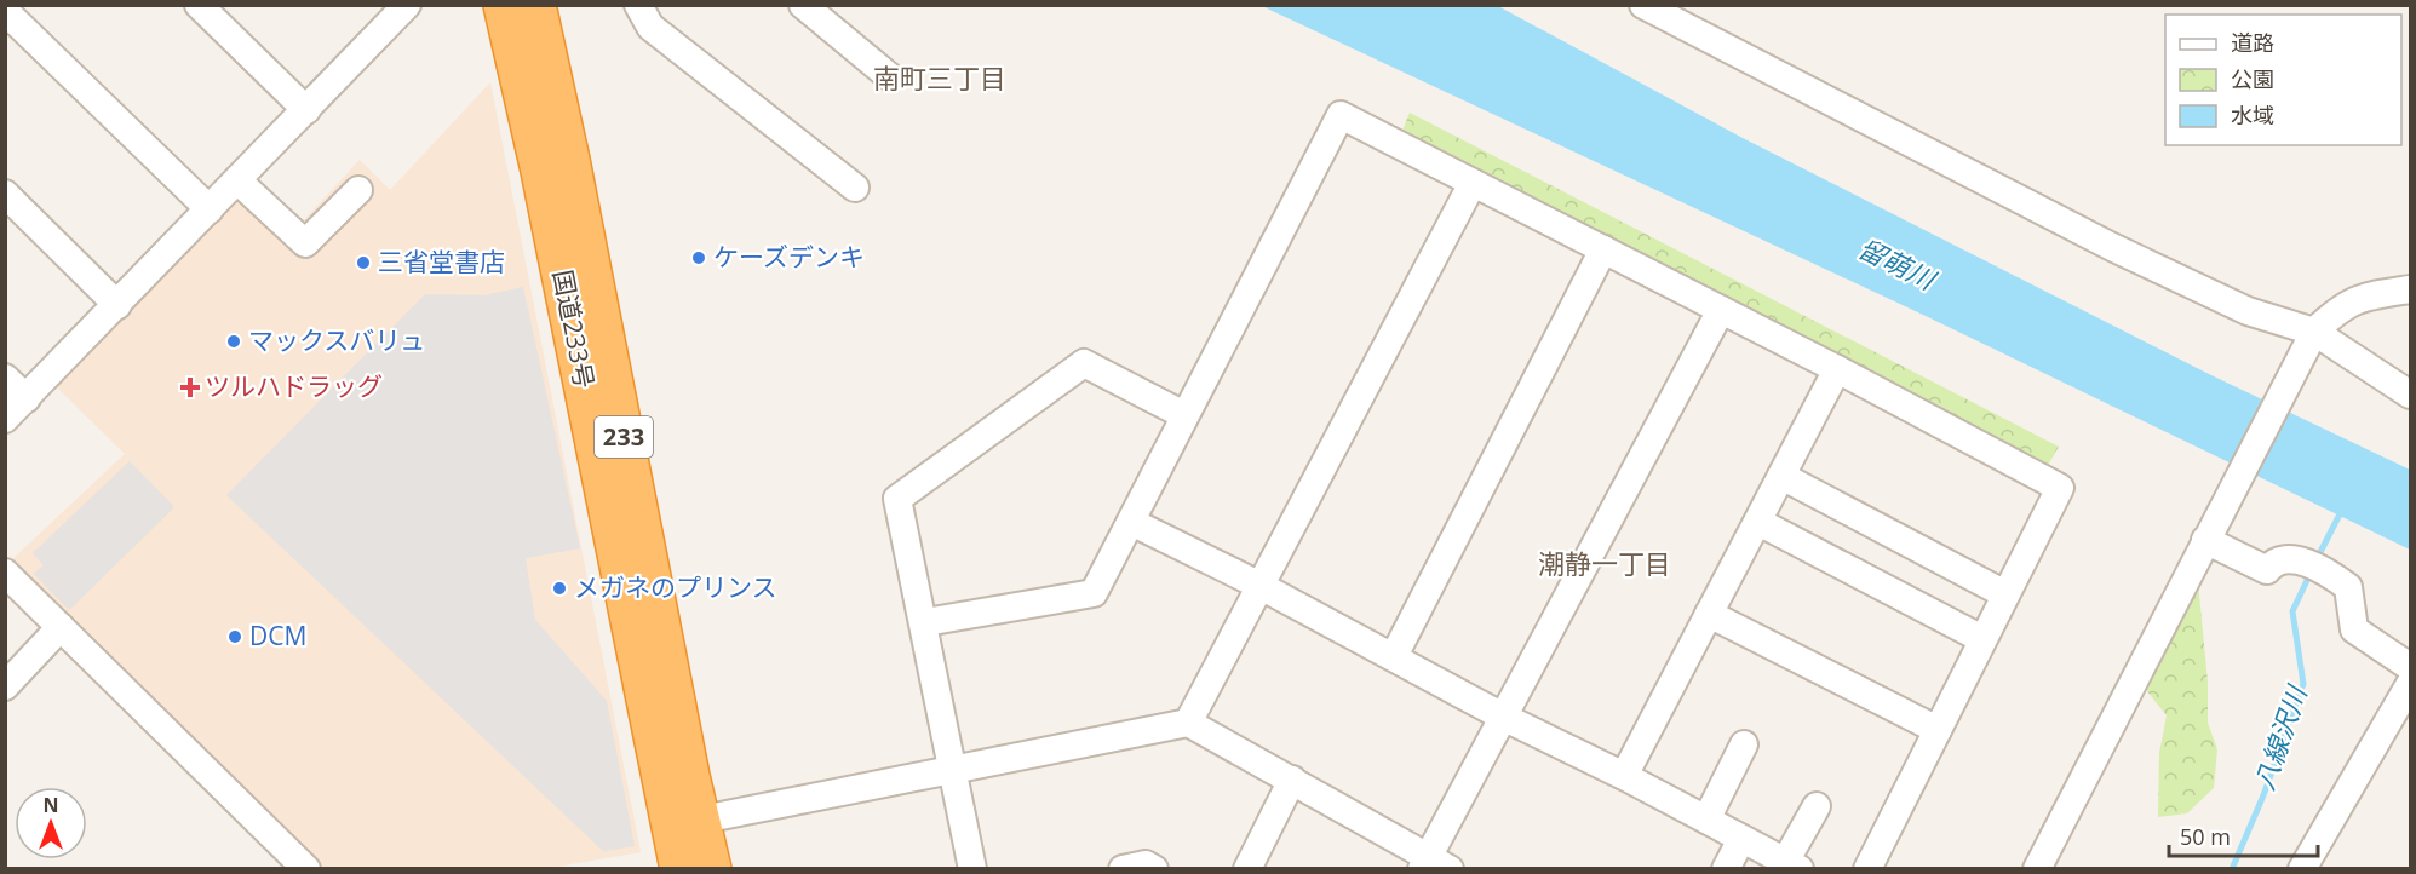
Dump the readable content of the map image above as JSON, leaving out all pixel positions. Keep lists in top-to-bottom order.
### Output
{
  "streets": {
    "highway": ["国道233号", "233"]
  },
  "districts": ["南町三丁目", "潮静一丁目"],
  "water": ["留萌川", "八線沢川"],
  "places": {
    "other": [
      "ケーズデンキ",
      "三省堂書店",
      "マックスバリュ",
      "メガネのプリンス",
      "DCM"
    ],
    "health": ["ツルハドラッグ"]
  },
  "legend": ["道路", "公園", "水域"],
  "scale_bar": "50 m",
  "north": "top"
}
